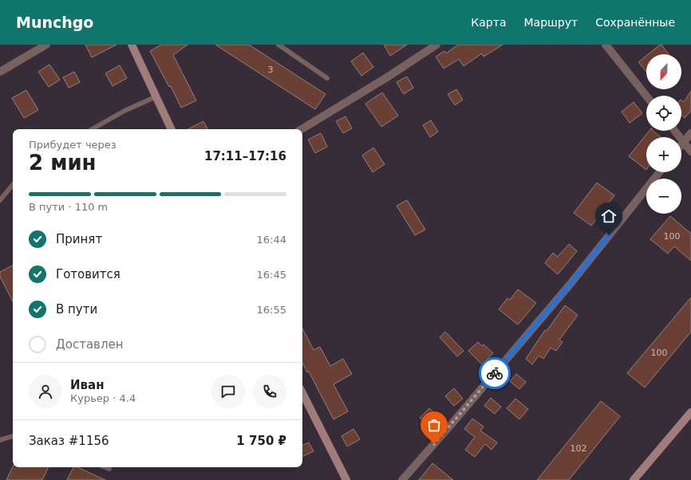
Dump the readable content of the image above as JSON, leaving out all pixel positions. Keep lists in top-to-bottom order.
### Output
{
  "house_numbers": [
    "3",
    "100",
    "100",
    "102"
  ],
  "north": "bottom",
  "page": {
    "header": "Munchgo",
    "nav": ["Карта", "Маршрут", "Сохранённые"],
    "map_buttons": ["+", "−"],
    "heading": ["2 мин", "Прибудет через", "17:11–17:16"],
    "panel": [
      "Иван",
      "Курьер · 4.4",
      "Заказ #1156",
      "1 750 ₽"
    ],
    "bar": "В пути · 110 m",
    "list": [
      ["Принят", "16:44"],
      ["Готовится", "16:45"],
      ["В пути", "16:55"],
      "Доставлен"
    ]
  }
}
